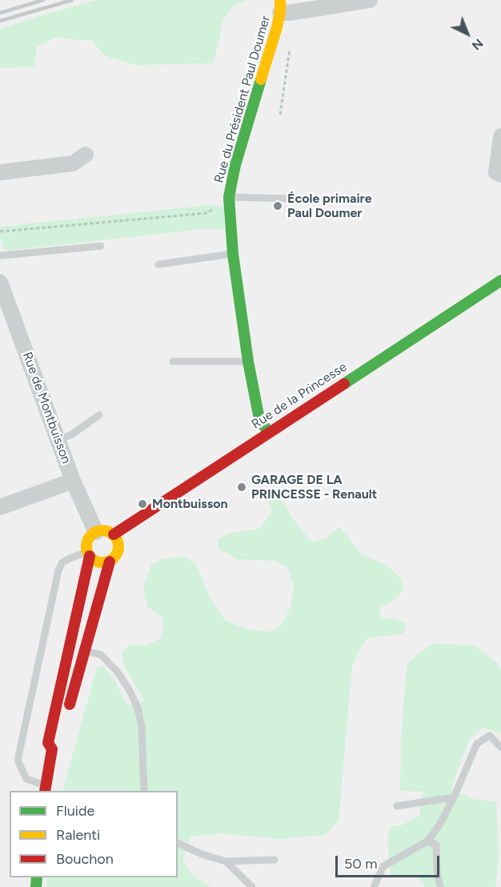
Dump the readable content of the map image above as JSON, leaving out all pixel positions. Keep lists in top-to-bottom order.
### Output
{
  "streets": {
    "street": ["Rue du Président Paul Doumer", "Rue de la Princesse", "Rue de Montbuisson"]
  },
  "crossings": [
    ["Rue du Président Paul Doumer", "Rue de la Princesse"],
    ["Rue de la Princesse", "Rue de Montbuisson"]
  ],
  "places": ["École primaire Paul Doumer", "GARAGE DE LA PRINCESSE - Renault", "Montbuisson"],
  "legend": ["Fluide", "Ralenti", "Bouchon"],
  "scale_bar": "50 m",
  "north": "bottom right"
}
